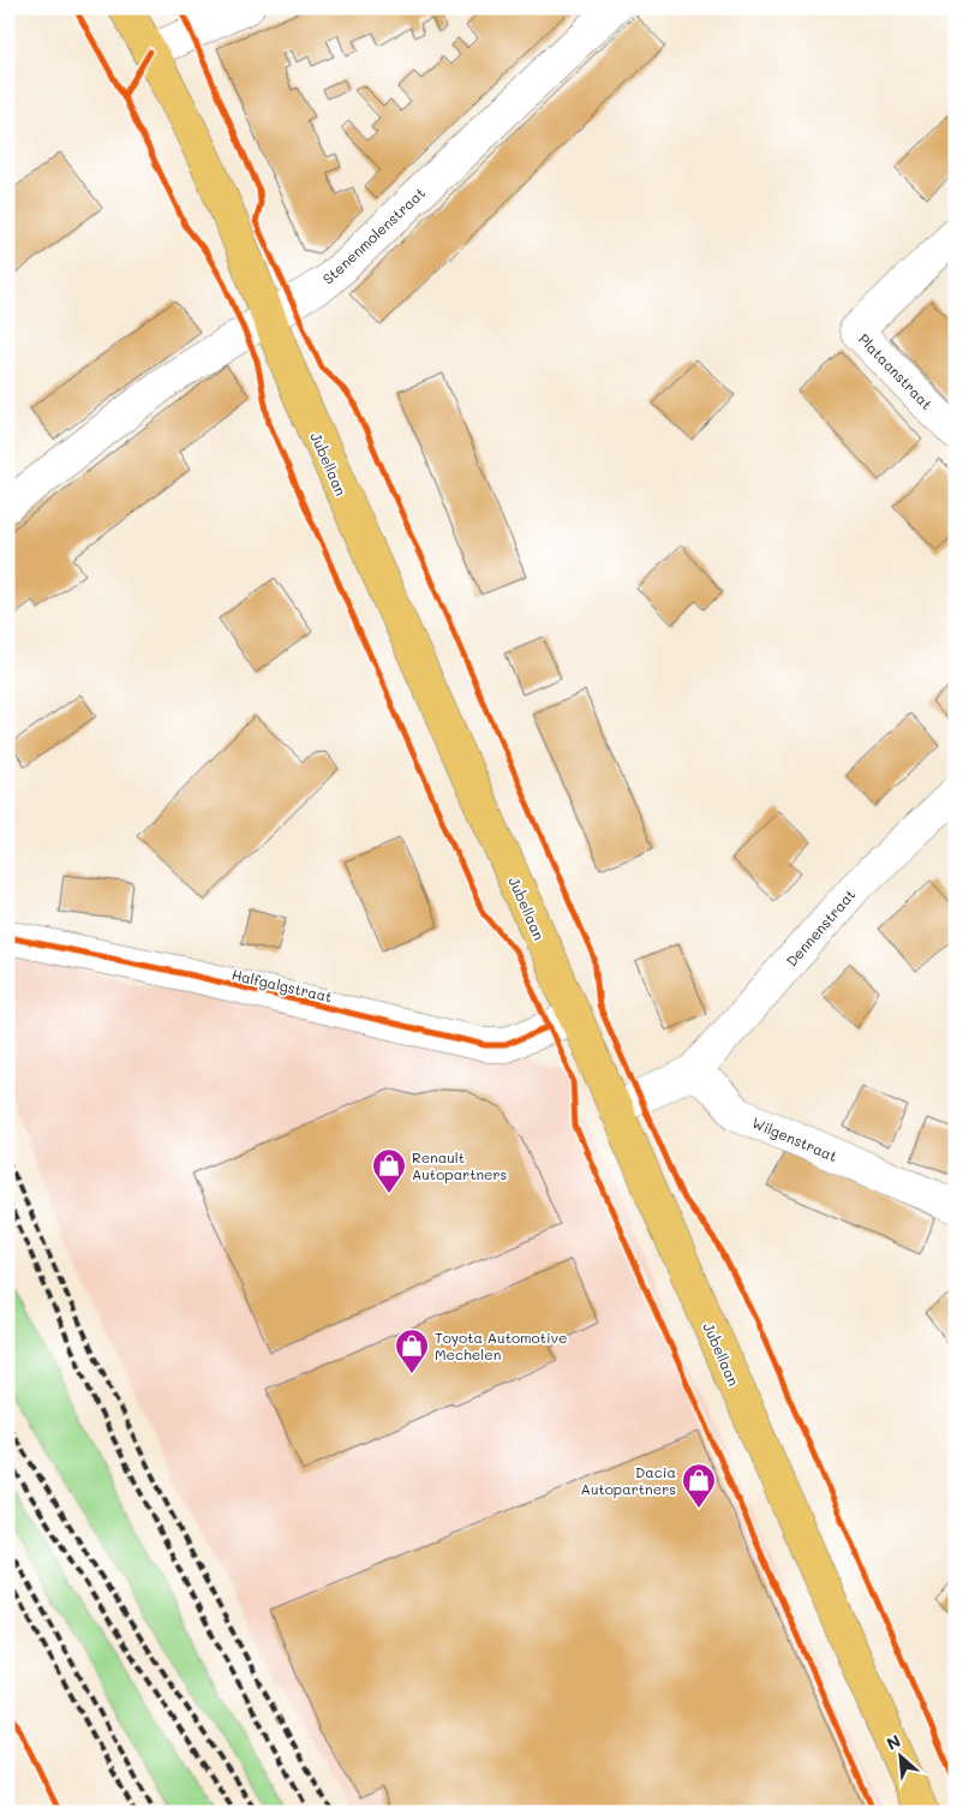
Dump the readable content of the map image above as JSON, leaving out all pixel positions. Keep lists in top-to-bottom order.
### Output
{
  "streets": {
    "main road": ["Jubellaan"],
    "street": [
      "Stenenmolenstraat",
      "Plataanstraat",
      "Dennenstraat",
      "Halfgalgstraat",
      "Wilgenstraat"
    ]
  },
  "crossings": [
    ["Stenenmolenstraat", "Jubellaan"],
    ["Jubellaan", "Halfgalgstraat"],
    ["Dennenstraat", "Wilgenstraat"]
  ],
  "places": {
    "shop": ["Renault Autopartners", "Toyota Automotive Mechelen", "Dacia Autopartners"]
  },
  "north": "top left"
}
